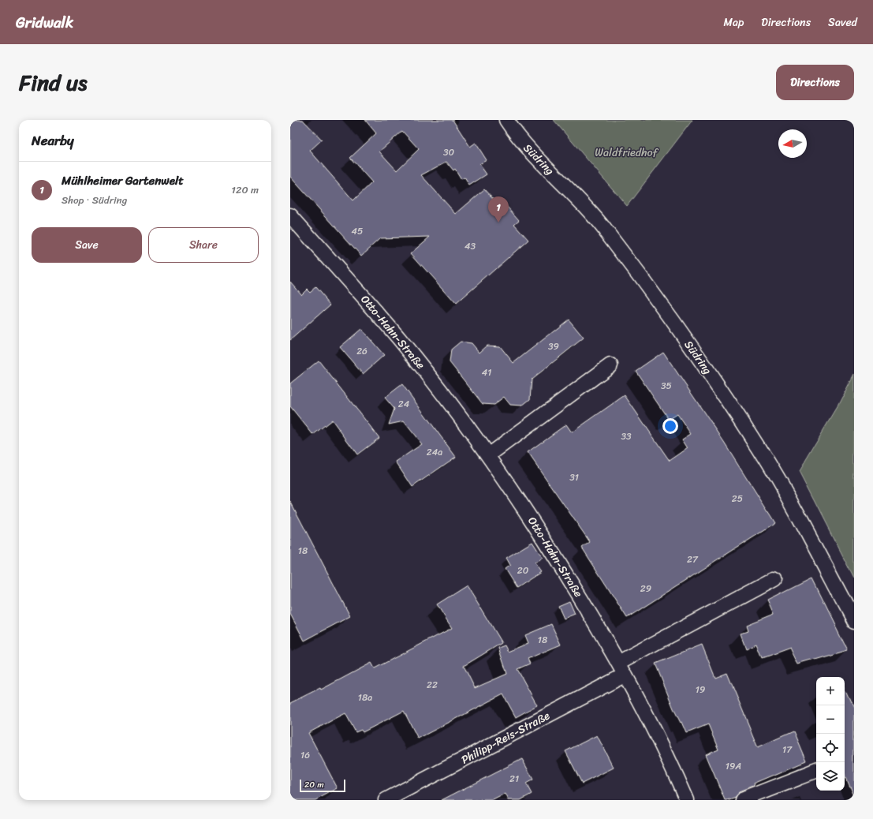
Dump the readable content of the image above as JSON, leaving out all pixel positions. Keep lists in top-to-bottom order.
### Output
{
  "streets": {
    "street": ["Südring", "Otto-Hahn-Straße", "Philipp-Reis-Straße"]
  },
  "crossings": [
    ["Otto-Hahn-Straße", "Philipp-Reis-Straße"]
  ],
  "parks": ["Waldfriedhof"],
  "house_numbers": [
    "30",
    "45",
    "43",
    "39",
    "26",
    "41",
    "35",
    "24",
    "33",
    "24a",
    "31",
    "25",
    "18",
    "27",
    "20",
    "29",
    "18",
    "22",
    "19",
    "18a",
    "17",
    "16",
    "19A",
    "21"
  ],
  "scale_bar": "20 m",
  "north": "left",
  "page": {
    "header": "Gridwalk",
    "nav": ["Map", "Directions", "Saved"],
    "title": "Find us",
    "buttons": [
      "Directions",
      ["Save", "Share"]
    ],
    "heading": "Nearby",
    "list": [
      {
        "mark": "1",
        "name": "Mühlheimer Gartenwelt",
        "note": "Shop · Südring",
        "value": "120 m"
      }
    ],
    "pins": "1",
    "map_buttons": ["+", "−"],
    "scale": "20 m"
  }
}
